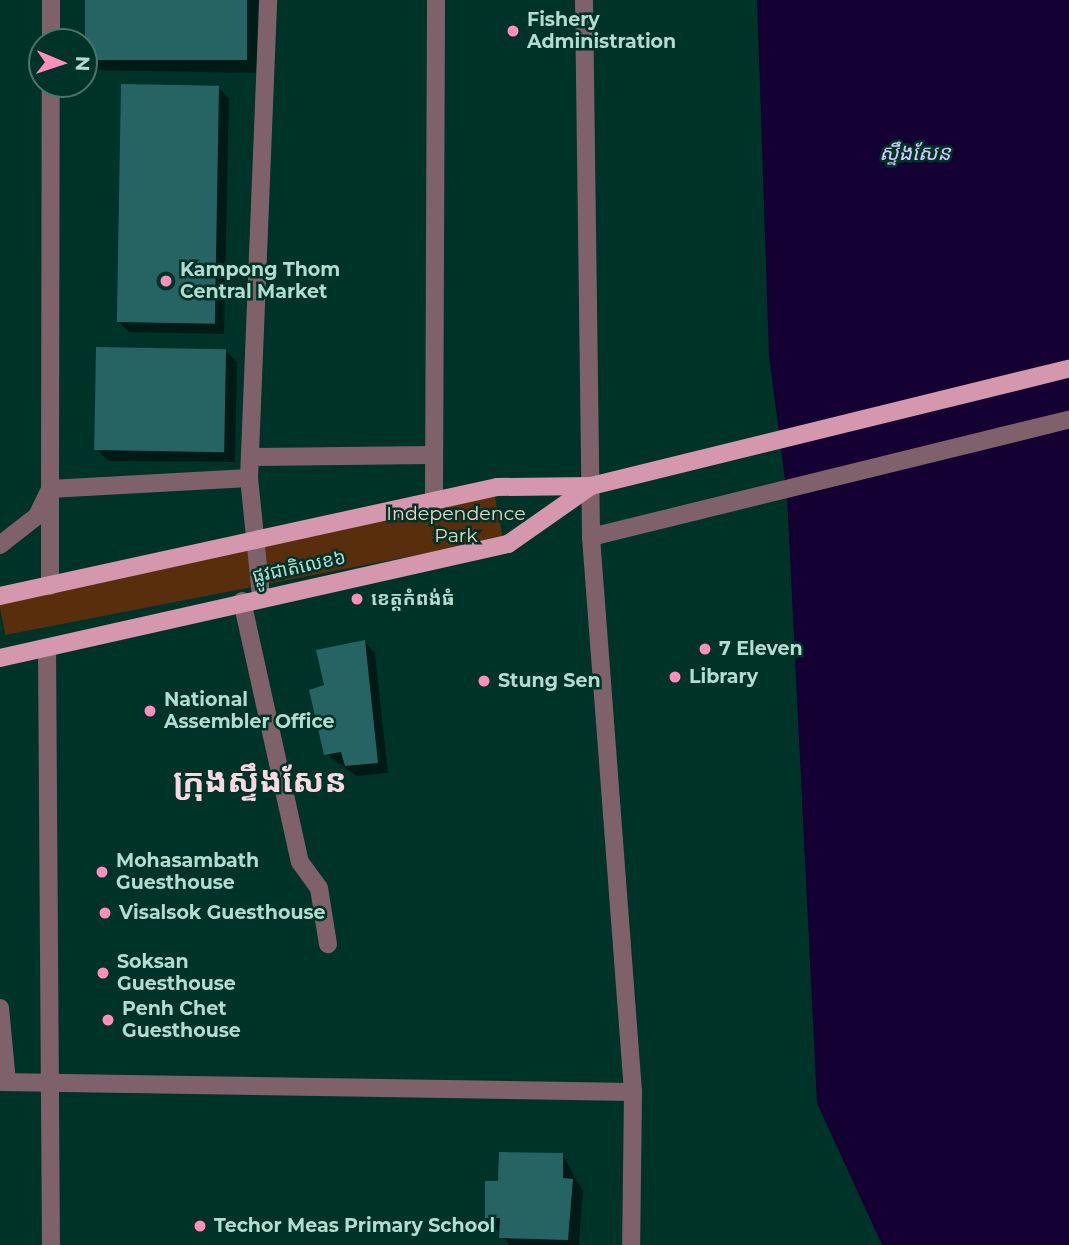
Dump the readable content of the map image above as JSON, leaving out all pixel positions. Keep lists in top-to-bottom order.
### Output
{
  "streets": {
    "main road": ["ផ្លូវជាតិលេខ៦"]
  },
  "districts": ["ក្រុងស្ទឹងសែន"],
  "water": ["ស្ទឹងសែន"],
  "parks": ["Independence Park"],
  "places": [
    "Fishery Administration",
    "Kampong Thom Central Market",
    "ខេត្តកំពង់ធំ",
    "7 Eleven",
    "Library",
    "Stung Sen",
    "National Assembler Office",
    "Mohasambath Guesthouse",
    "Visalsok Guesthouse",
    "Soksan Guesthouse",
    "Penh Chet Guesthouse",
    "Techor Meas Primary School"
  ],
  "north": "right"
}
